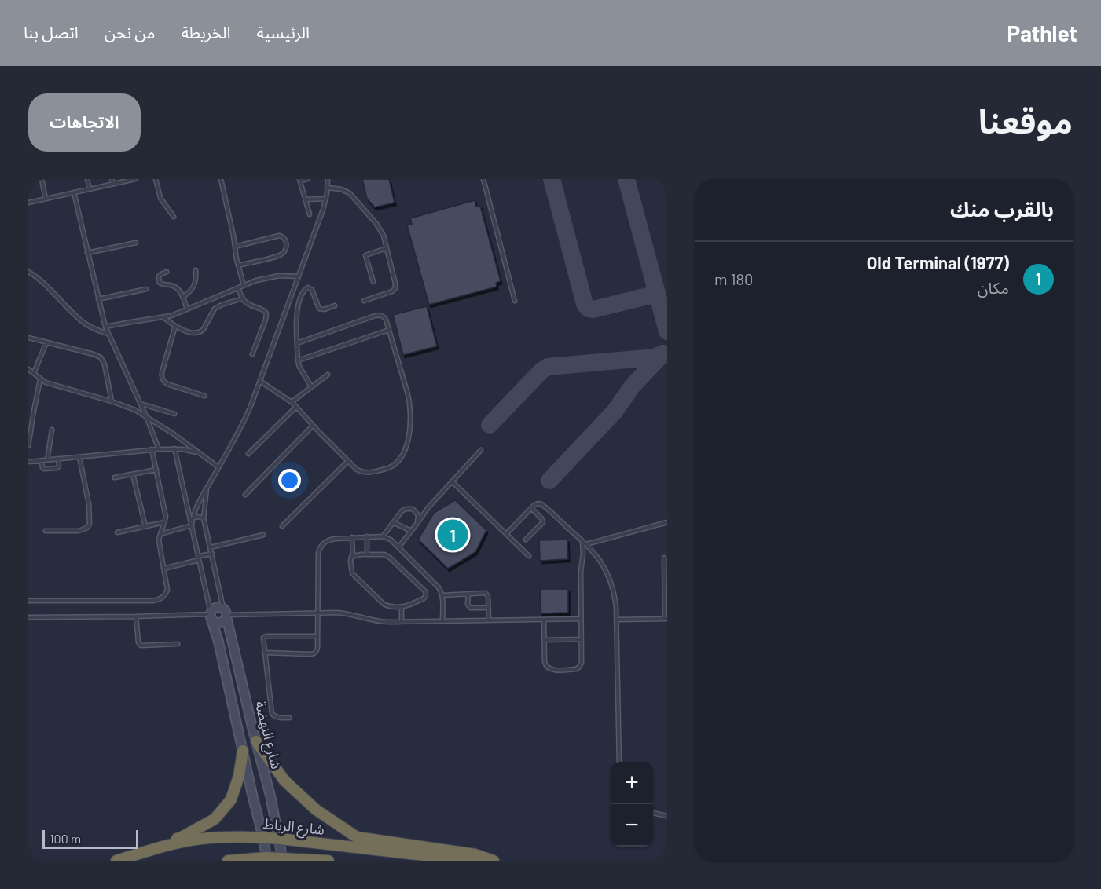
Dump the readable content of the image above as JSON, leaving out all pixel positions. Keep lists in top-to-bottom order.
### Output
{
  "streets": {
    "highway": ["شارع الرباط"],
    "main road": ["شارع النهضة"]
  },
  "crossings": [
    ["شارع النهضة", "شارع الرباط"]
  ],
  "scale_bar": "100 m",
  "page": {
    "header": "Pathlet",
    "nav": [
      "الرئيسية",
      "الخريطة",
      "من نحن",
      "اتصل بنا"
    ],
    "title": "موقعنا",
    "buttons": "الاتجاهات",
    "heading": "بالقرب منك",
    "list": [
      {
        "mark": "1",
        "name": "Old Terminal (1977)",
        "note": "مكان",
        "value": "180 m"
      }
    ],
    "pins": "1",
    "map_buttons": ["+", "−"],
    "scale": "100 m"
  }
}
